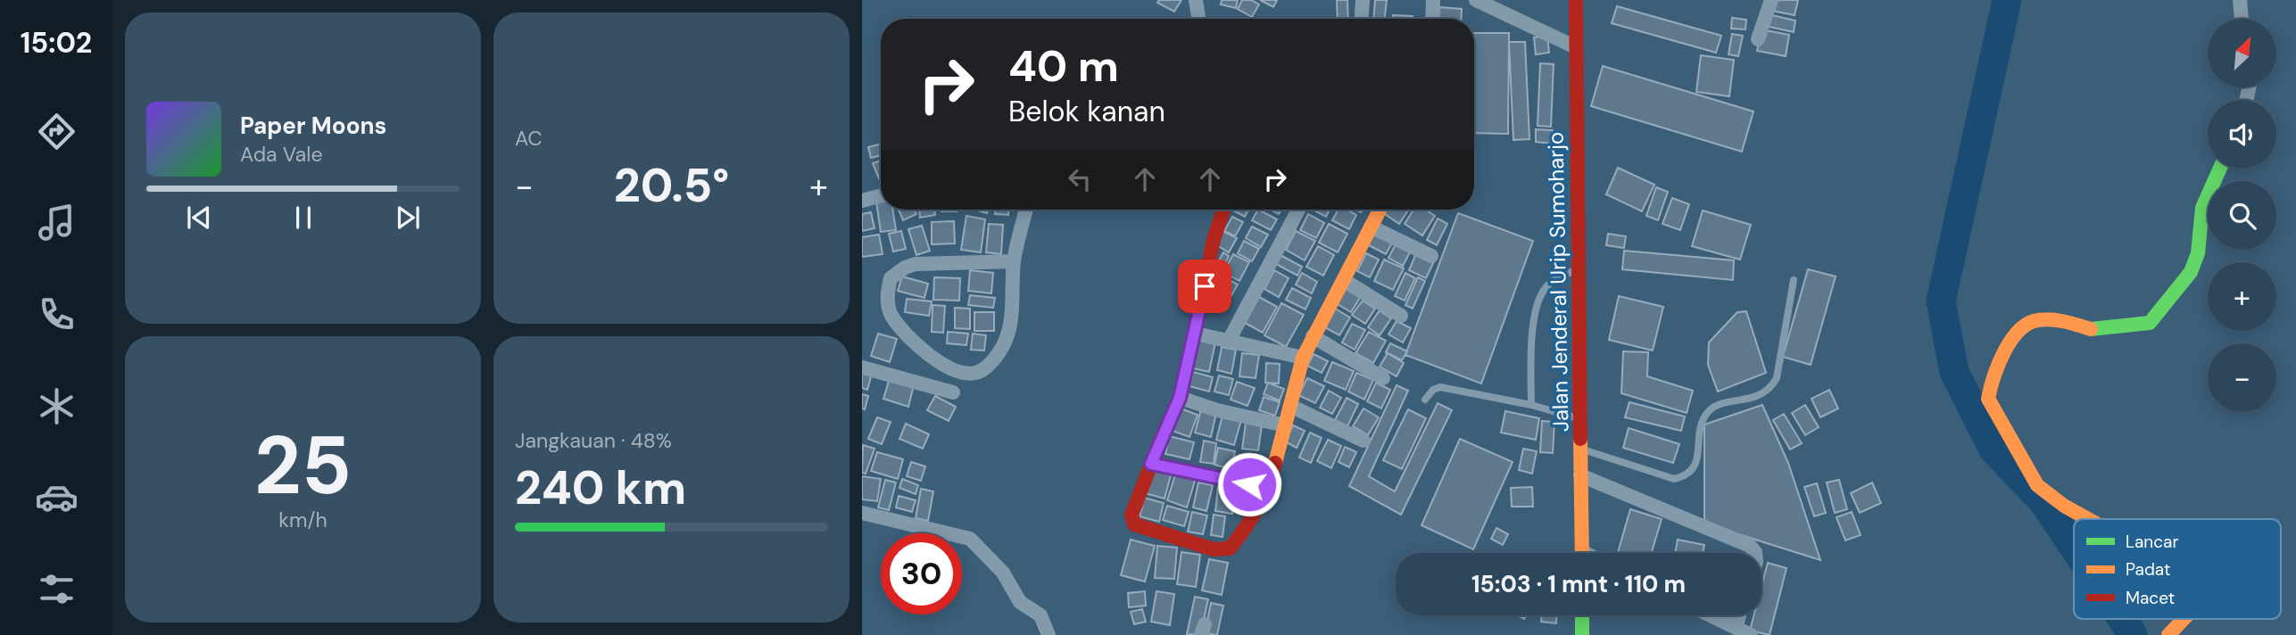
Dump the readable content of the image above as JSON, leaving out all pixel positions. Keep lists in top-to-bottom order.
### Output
{
  "streets": {
    "main road": ["Jalan Jenderal Urip Sumoharjo"]
  },
  "legend": ["Lancar", "Padat", "Macet"],
  "north": "top right",
  "page": {
    "tabs": "15:02",
    "tile": [
      "AC",
      ["25", "km/h"],
      ["Jangkauan · 48%", "240 km"]
    ],
    "map_buttons": ["+", "−"],
    "turn": ["40 m", "Belok kanan"],
    "song": ["Paper Moons", "Ada Vale"],
    "heat": ["−", "20.5°", "+"],
    "limit": "30",
    "trip": "15:03 · 1 mnt · 110 m"
  }
}
